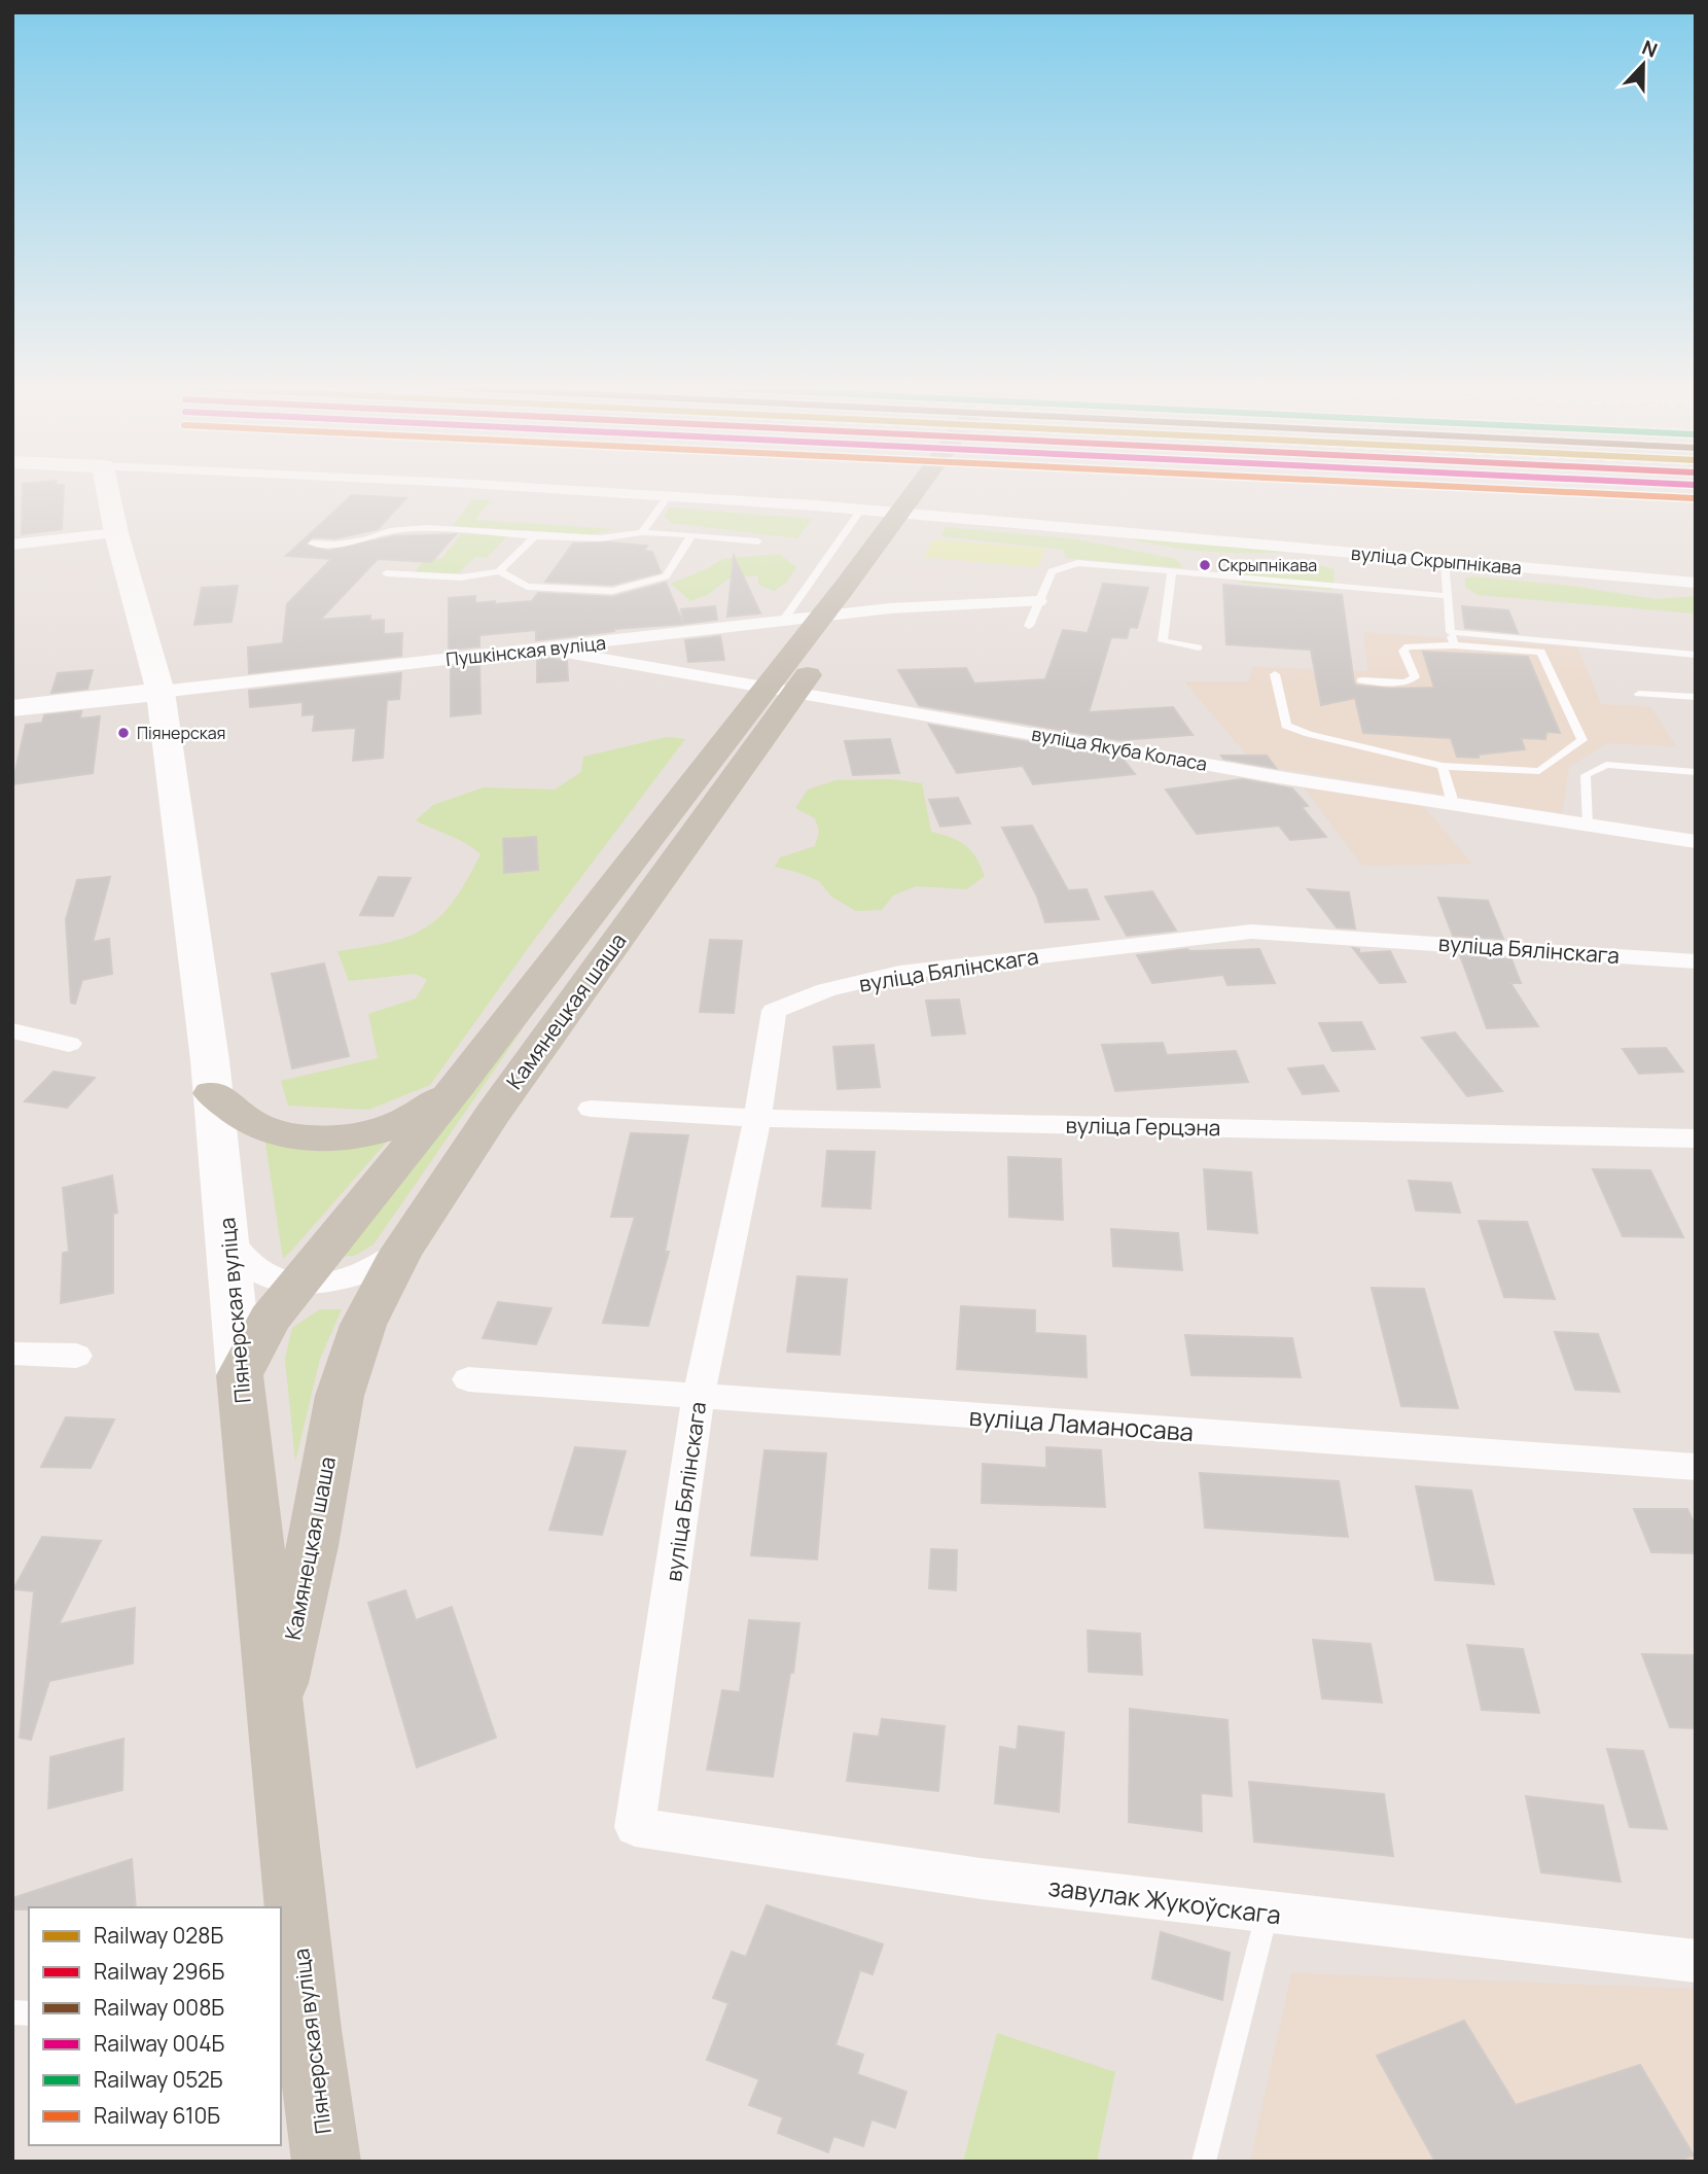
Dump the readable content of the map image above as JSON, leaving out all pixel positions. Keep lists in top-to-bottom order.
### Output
{
  "streets": {
    "main road": ["Пушкінская вуліца", "Камянецкая шаша", "Піянерская вуліца"],
    "street": [
      "вуліца Скрыпнікава",
      "вуліца Якуба Коласа",
      "вуліца Бялінскага",
      "вуліца Герцэна",
      "вуліца Ламаносава",
      "завулак Жукоўскага"
    ]
  },
  "crossings": [
    ["Пушкінская вуліца", "вуліца Якуба Коласа"],
    ["Пушкінская вуліца", "Піянерская вуліца"],
    ["вуліца Бялінскага", "вуліца Герцэна"],
    ["вуліца Бялінскага", "вуліца Ламаносава"],
    ["вуліца Бялінскага", "завулак Жукоўскага"],
    ["Камянецкая шаша", "Піянерская вуліца"]
  ],
  "places": ["Скрыпнікава", "Піянерская"],
  "lines": ["rail line 610Б"],
  "legend": [
    "Railway 028Б",
    "Railway 296Б",
    "Railway 008Б",
    "Railway 004Б",
    "Railway 052Б",
    "Railway 610Б"
  ],
  "north": "top"
}
